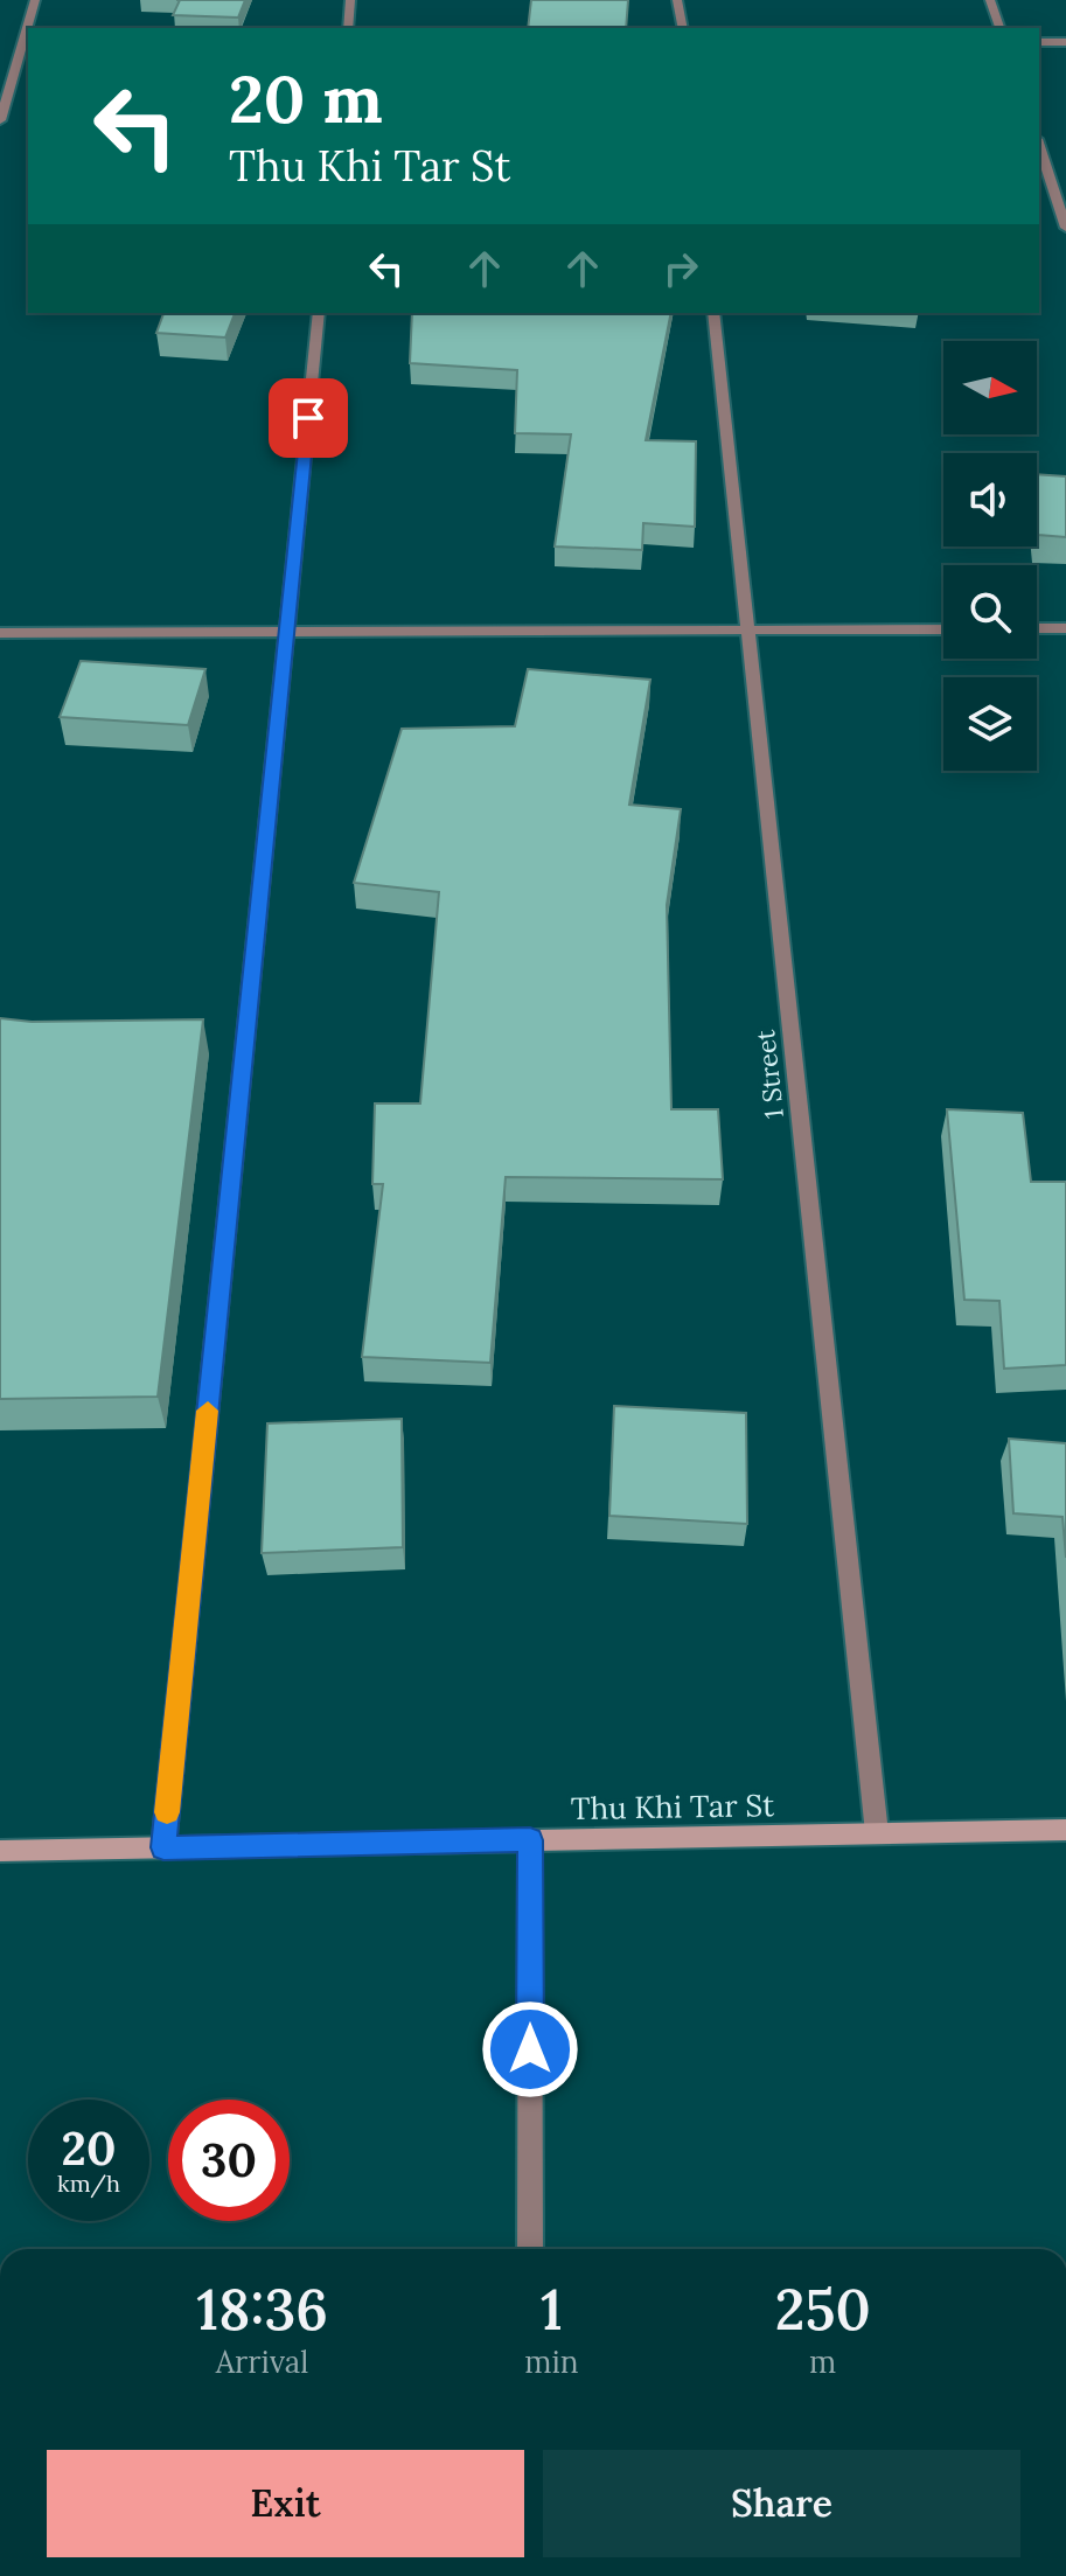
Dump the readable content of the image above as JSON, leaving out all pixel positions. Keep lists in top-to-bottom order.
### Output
{
  "streets": {
    "street": ["1 Street", "Thu Khi Tar St"]
  },
  "crossings": [
    ["1 Street", "Thu Khi Tar St"]
  ],
  "north": "right",
  "page": {
    "turn": ["20 m", "Thu Khi Tar St"],
    "speed": "20 km/h",
    "limit": "30",
    "eta": [
      "18:36",
      "Arrival",
      "1",
      "min",
      "250",
      "m"
    ],
    "buttons": ["Exit", "Share"]
  }
}
